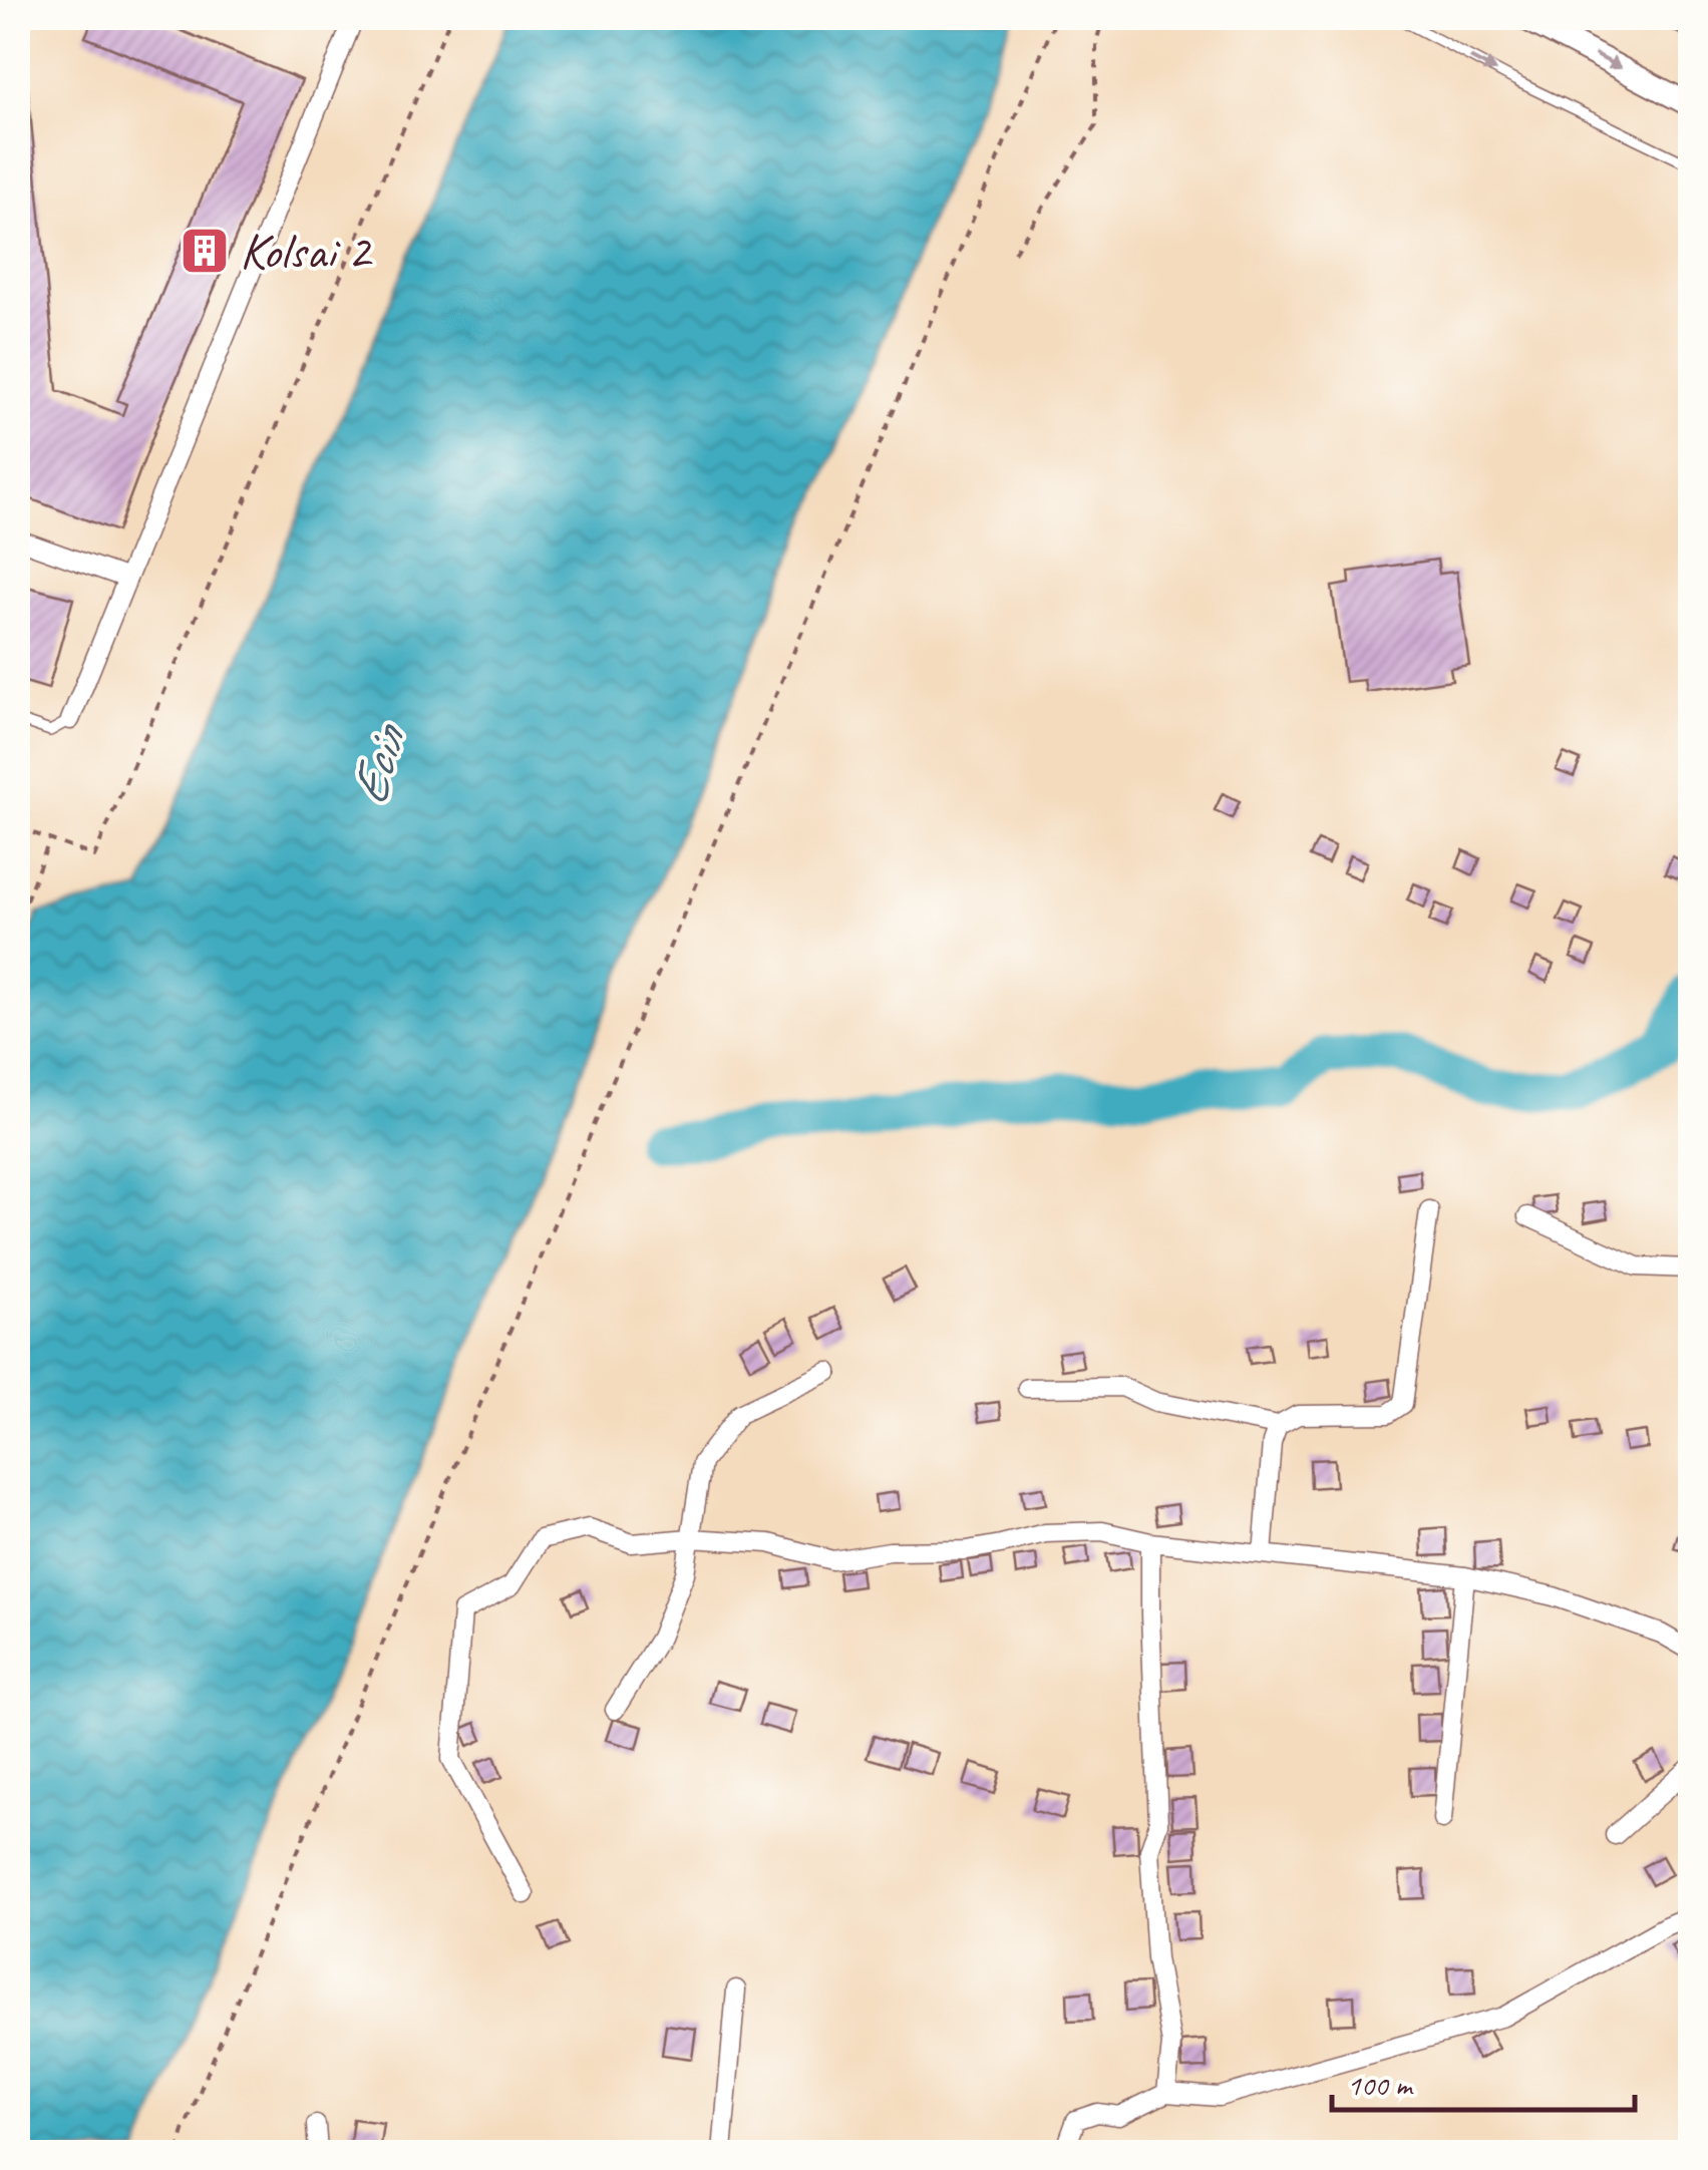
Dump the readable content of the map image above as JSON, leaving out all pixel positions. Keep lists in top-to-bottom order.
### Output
{
  "water": ["Есіл"],
  "places": {
    "building": ["Kolsai 2"]
  },
  "scale_bar": "100 m"
}
